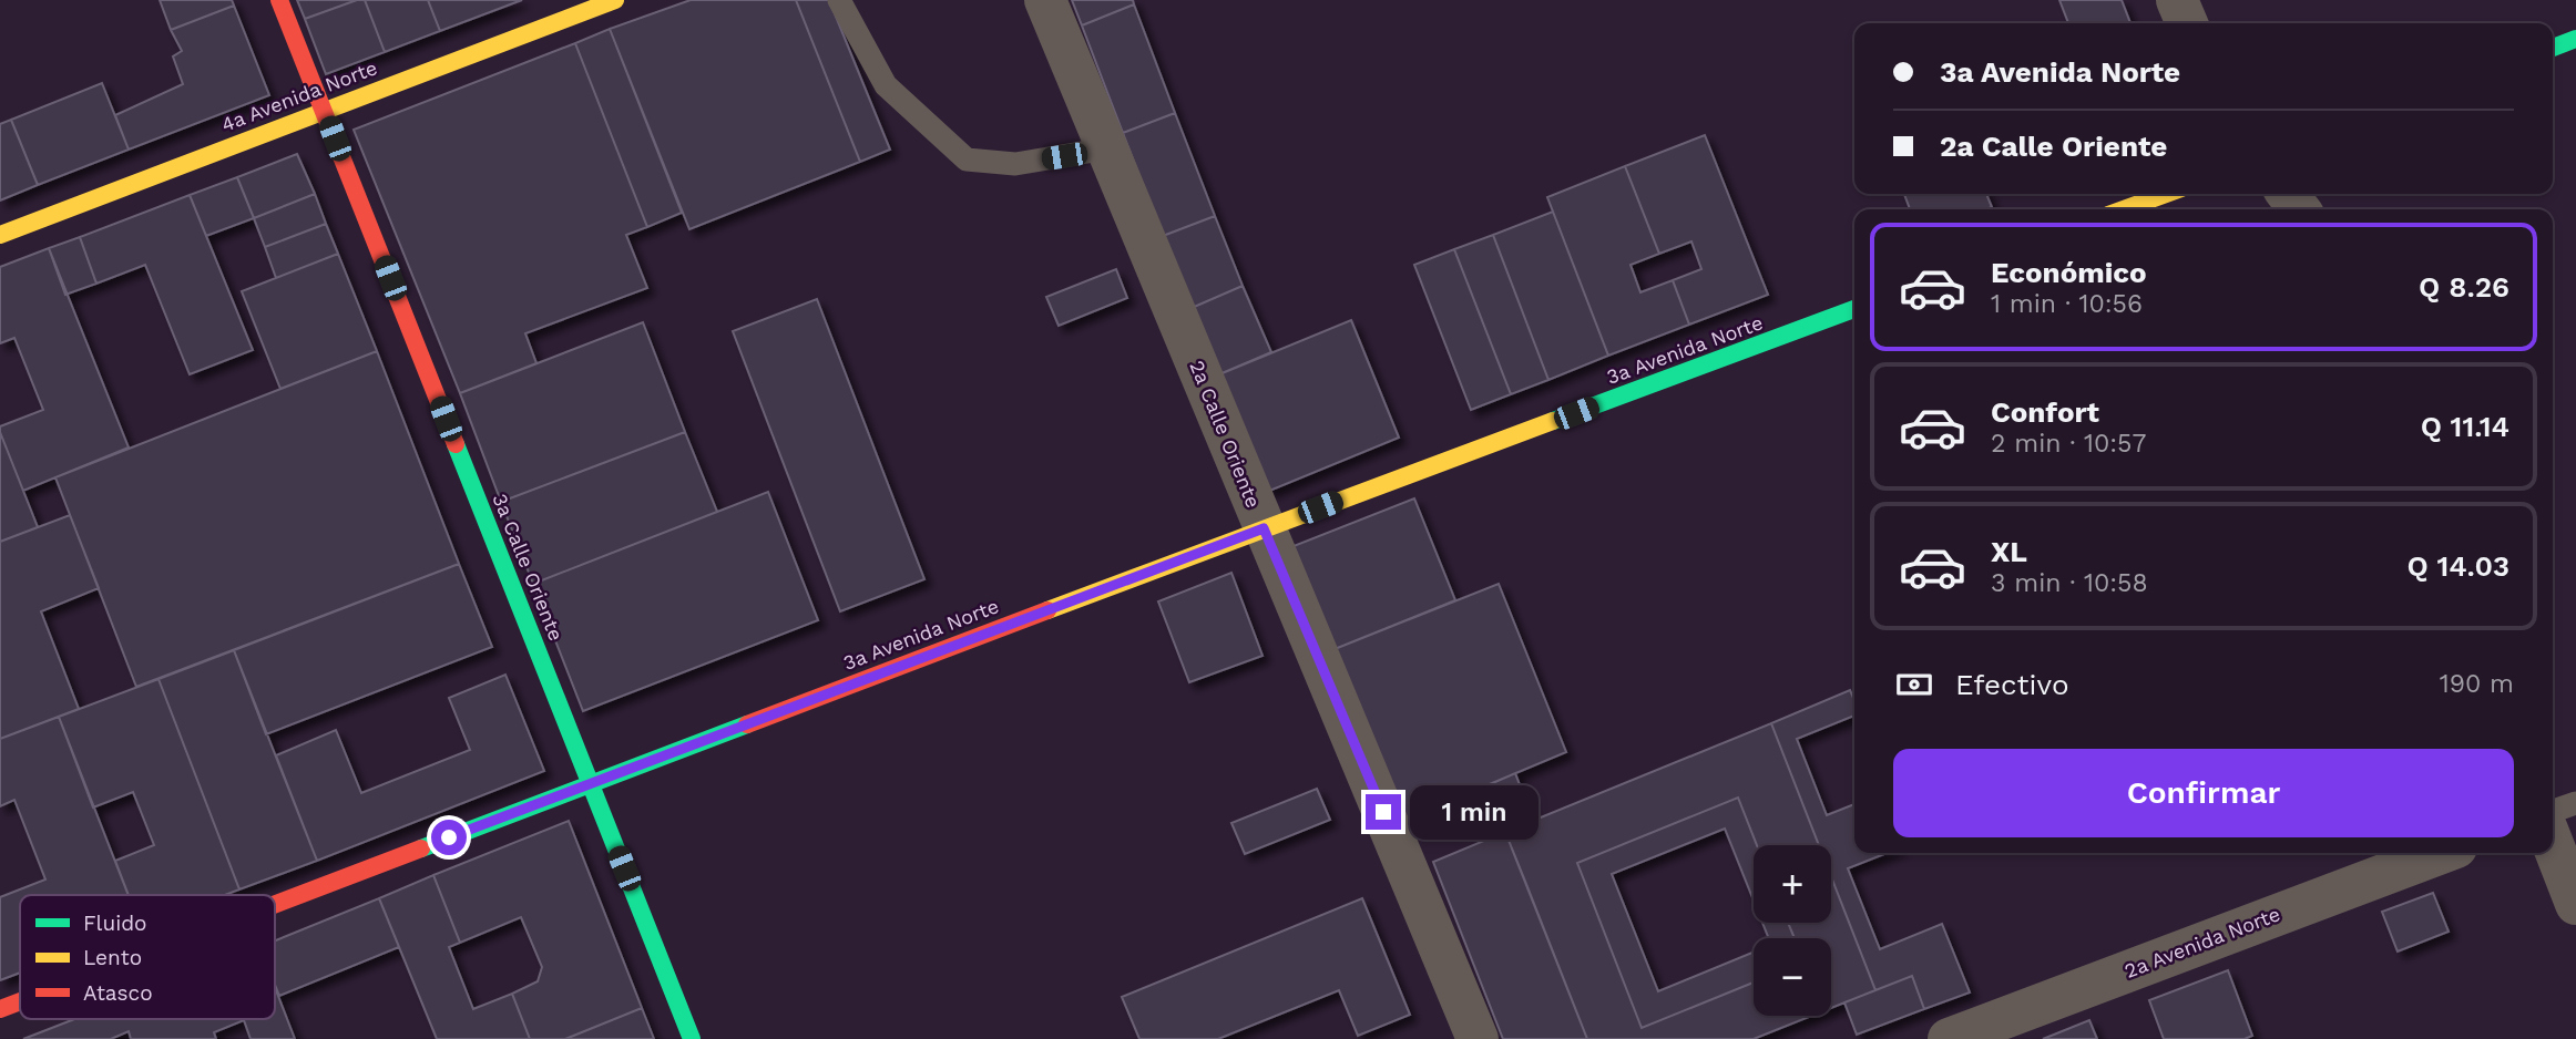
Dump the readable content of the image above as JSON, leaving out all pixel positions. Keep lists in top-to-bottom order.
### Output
{
  "streets": {
    "street": [
      "4a Avenida Norte",
      "3a Avenida Norte",
      "2a Calle Oriente",
      "3a Calle Oriente",
      "2a Avenida Norte"
    ]
  },
  "crossings": [
    ["4a Avenida Norte", "3a Calle Oriente"],
    ["3a Avenida Norte", "2a Calle Oriente"],
    ["3a Avenida Norte", "3a Calle Oriente"]
  ],
  "legend": ["Fluido", "Lento", "Atasco"],
  "page": {
    "banner": ["3a Avenida Norte", "2a Calle Oriente"],
    "list": [
      {
        "name": "Económico",
        "note": "1 min · 10:56",
        "value": "Q 8.26"
      },
      {
        "name": "Confort",
        "note": "2 min · 10:57",
        "value": "Q 11.14"
      },
      {
        "name": "XL",
        "note": "3 min · 10:58",
        "value": "Q 14.03"
      }
    ],
    "pay": ["Efectivo", "190 m"],
    "buttons": "Confirmar",
    "bubble": "1 min",
    "map_buttons": ["+", "−"]
  }
}
